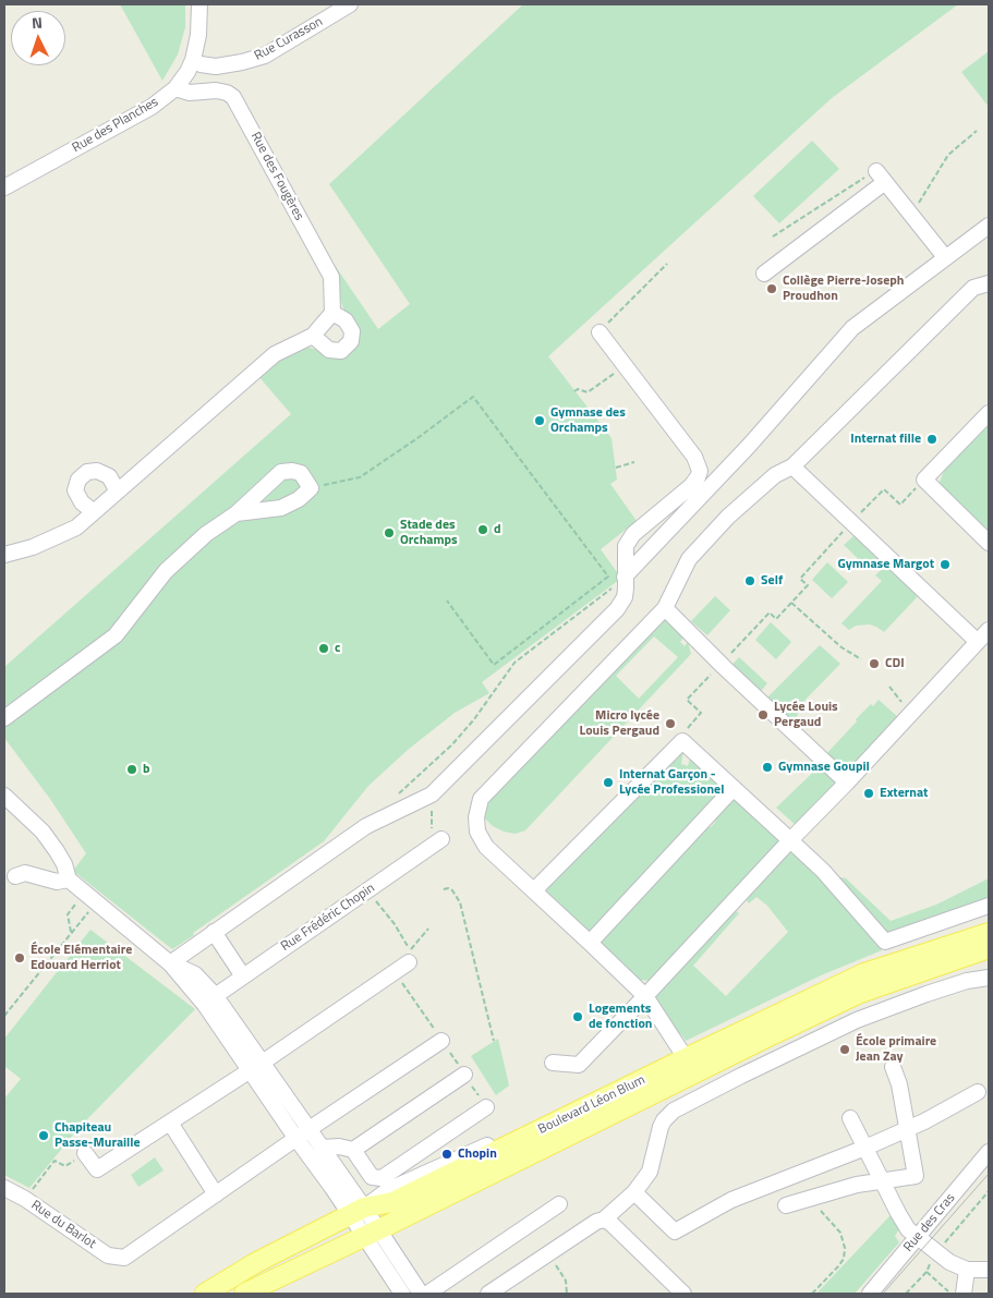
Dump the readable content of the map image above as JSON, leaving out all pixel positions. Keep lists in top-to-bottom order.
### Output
{
  "streets": {
    "main road": ["Boulevard Léon Blum"],
    "street": [
      "Rue Curasson",
      "Rue des Planches",
      "Rue des Fougères",
      "Rue Frédéric Chopin",
      "Rue des Cras",
      "Rue du Barlot"
    ]
  },
  "crossings": [
    ["Rue Curasson", "Rue des Planches"],
    ["Rue des Planches", "Rue des Fougères"]
  ],
  "places": [
    "Collège Pierre-Joseph Proudhon",
    "Gymnase des Orchamps",
    "Internat fille",
    "d",
    "Stade des Orchamps",
    "Gymnase Margot",
    "Self",
    "c",
    "CDI",
    "Lycée Louis Pergaud",
    "Micro lycée Louis Pergaud",
    "Gymnase Goupil",
    "b",
    "Internat Garçon - Lycée Professionel",
    "Externat",
    "École Elémentaire Edouard Herriot",
    "Logements de fonction",
    "École primaire Jean Zay",
    "Chapiteau Passe-Muraille",
    "Chopin"
  ],
  "north": "top"
}
